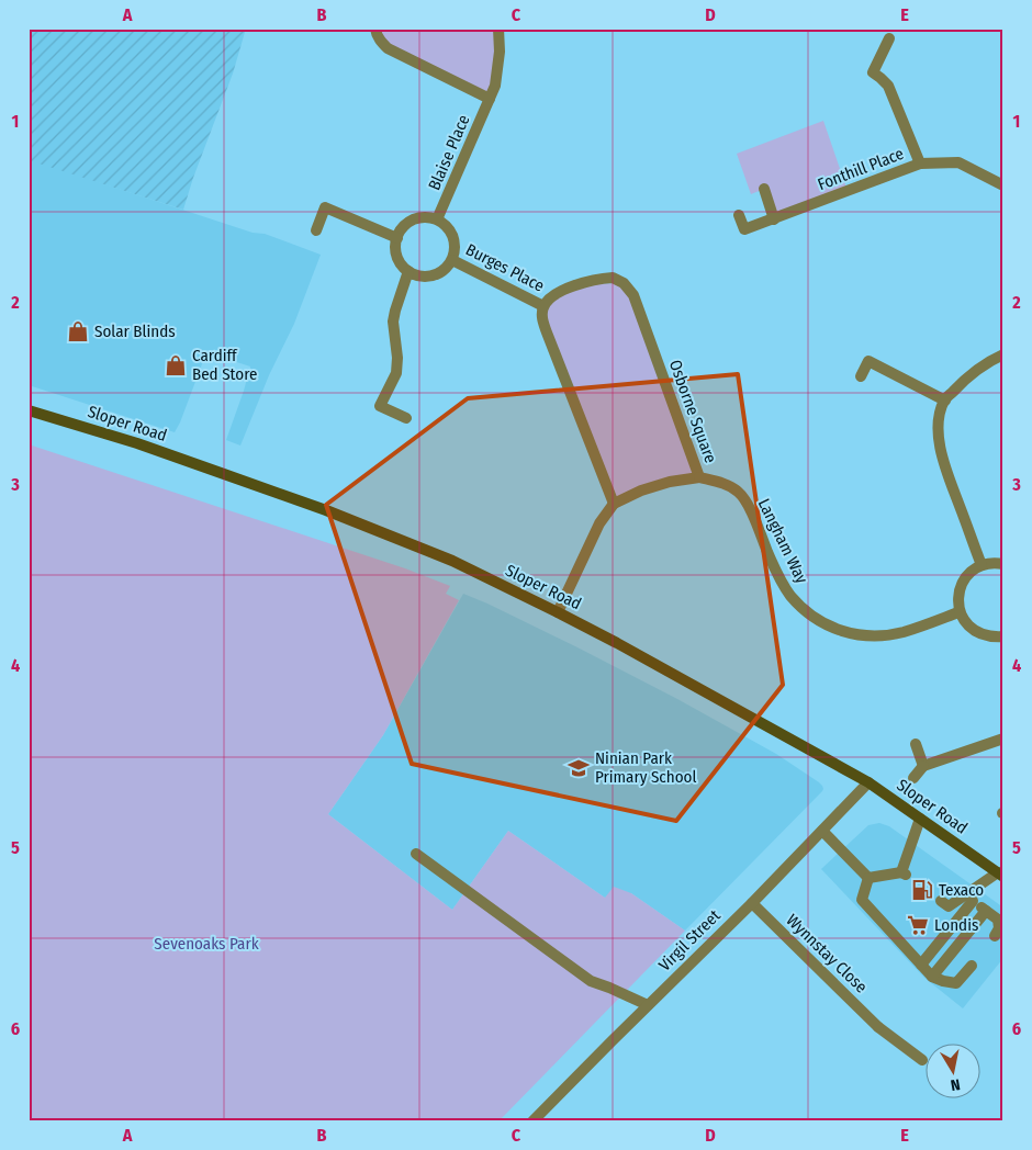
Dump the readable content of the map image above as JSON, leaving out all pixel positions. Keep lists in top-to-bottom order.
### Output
{
  "streets": {
    "street": [
      "Blaise Place",
      "Fonthill Place",
      "Burges Place",
      "Osborne Square",
      "Sloper Road",
      "Langham Way",
      "Virgil Street",
      "Wynnstay Close"
    ]
  },
  "crossings": [
    ["Blaise Place", "Burges Place"],
    ["Burges Place", "Osborne Square"],
    ["Osborne Square", "Langham Way"],
    ["Sloper Road", "Virgil Street"],
    ["Virgil Street", "Wynnstay Close"]
  ],
  "parks": ["Sevenoaks Park"],
  "places": {
    "shop": ["Solar Blinds", "Cardiff Bed Store"],
    "school or university": ["Ninian Park Primary School"],
    "fuel station": ["Texaco"],
    "supermarket": ["Londis"]
  },
  "north": "bottom",
  "grid": {
    "columns": [
      "A",
      "B",
      "C",
      "D",
      "E"
    ],
    "rows": [
      "1",
      "2",
      "3",
      "4",
      "5",
      "6"
    ]
  }
}
